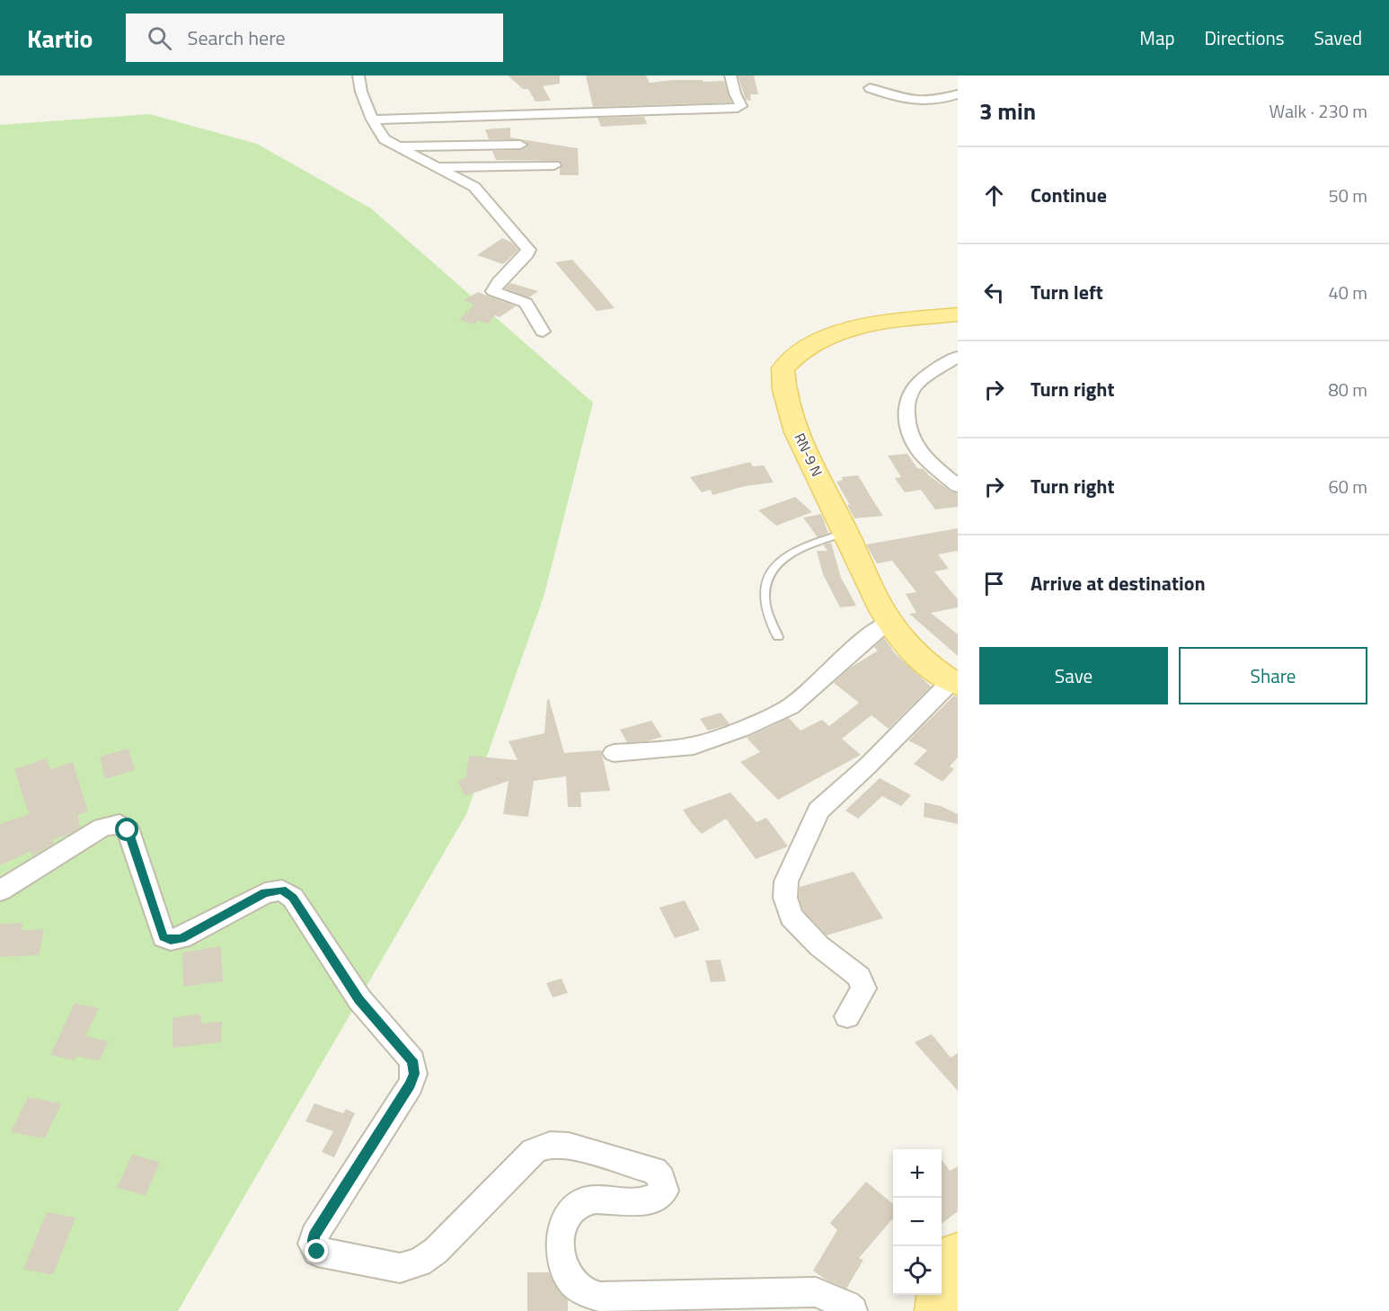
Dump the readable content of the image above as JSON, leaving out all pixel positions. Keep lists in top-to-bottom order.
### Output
{
  "streets": {
    "main road": ["RN-9 N"]
  },
  "page": {
    "header": "Kartio",
    "search": "Search here",
    "nav": ["Map", "Directions", "Saved"],
    "heading": ["3 min", "Walk · 230 m"],
    "list": [
      ["Continue", "50 m"],
      ["Turn left", "40 m"],
      ["Turn right", "80 m"],
      ["Turn right", "60 m"],
      "Arrive at destination"
    ],
    "buttons": ["Save", "Share"],
    "map_buttons": ["+", "−"]
  }
}
